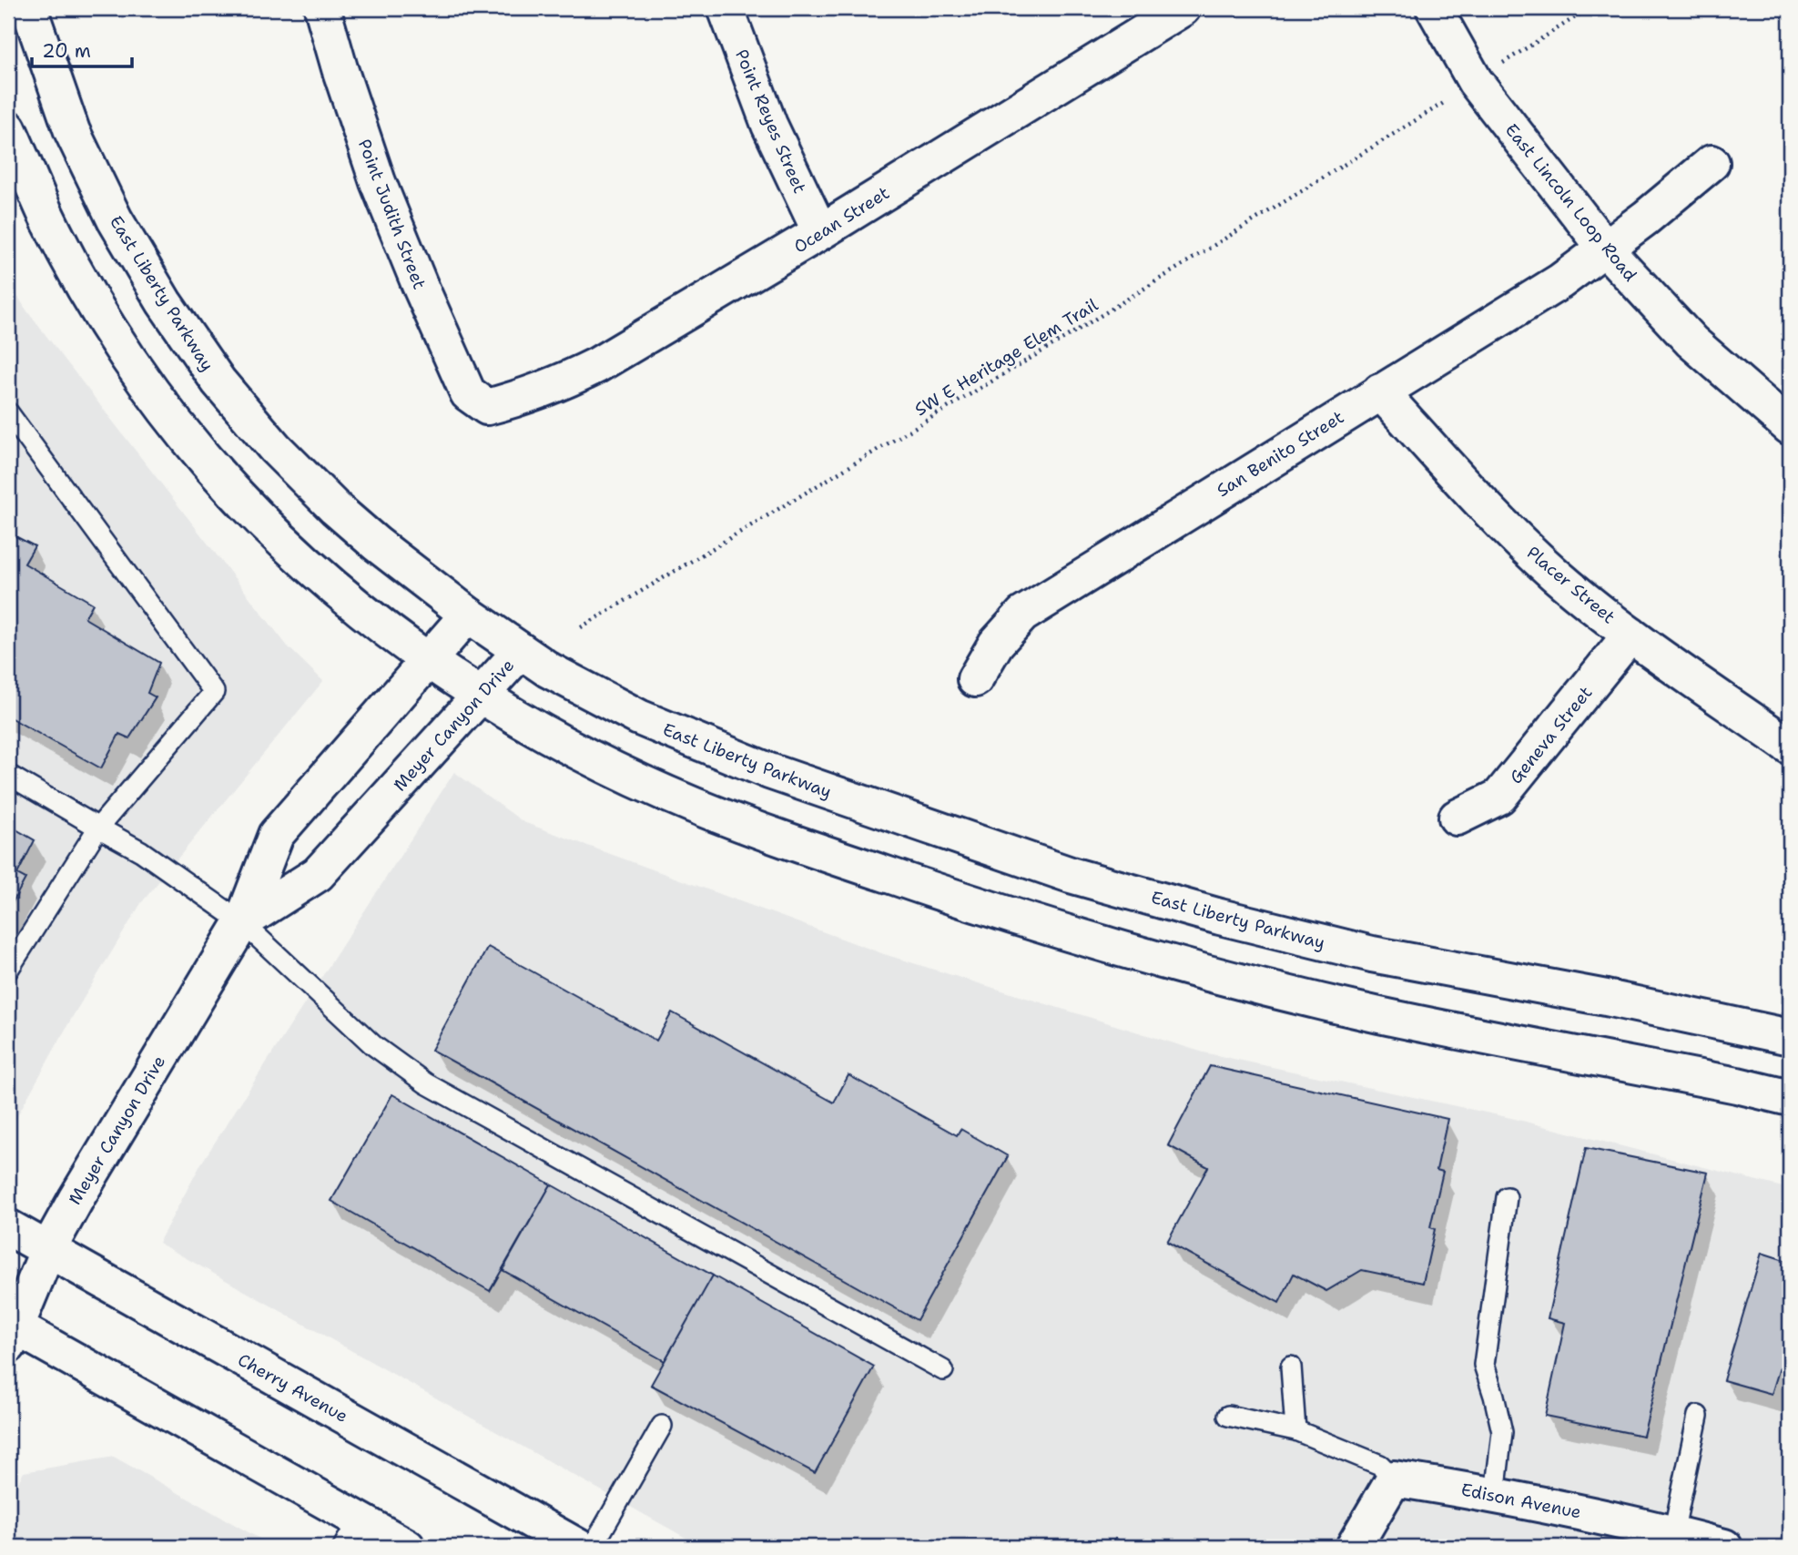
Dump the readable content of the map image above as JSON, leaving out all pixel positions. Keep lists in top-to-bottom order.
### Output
{
  "streets": {
    "street": [
      "Point Reyes Street",
      "East Lincoln Loop Road",
      "Point Judith Street",
      "Ocean Street",
      "East Liberty Parkway",
      "San Benito Street",
      "Placer Street",
      "Meyer Canyon Drive",
      "Geneva Street",
      "Cherry Avenue",
      "Edison Avenue"
    ],
    "path": ["SW E Heritage Elem Trail"]
  },
  "crossings": [
    ["Point Reyes Street", "Ocean Street"],
    ["East Lincoln Loop Road", "San Benito Street"],
    ["Point Judith Street", "Ocean Street"],
    ["East Liberty Parkway", "Meyer Canyon Drive"],
    ["San Benito Street", "Placer Street"],
    ["Placer Street", "Geneva Street"],
    ["Meyer Canyon Drive", "Cherry Avenue"]
  ],
  "scale_bar": "20 m"
}
